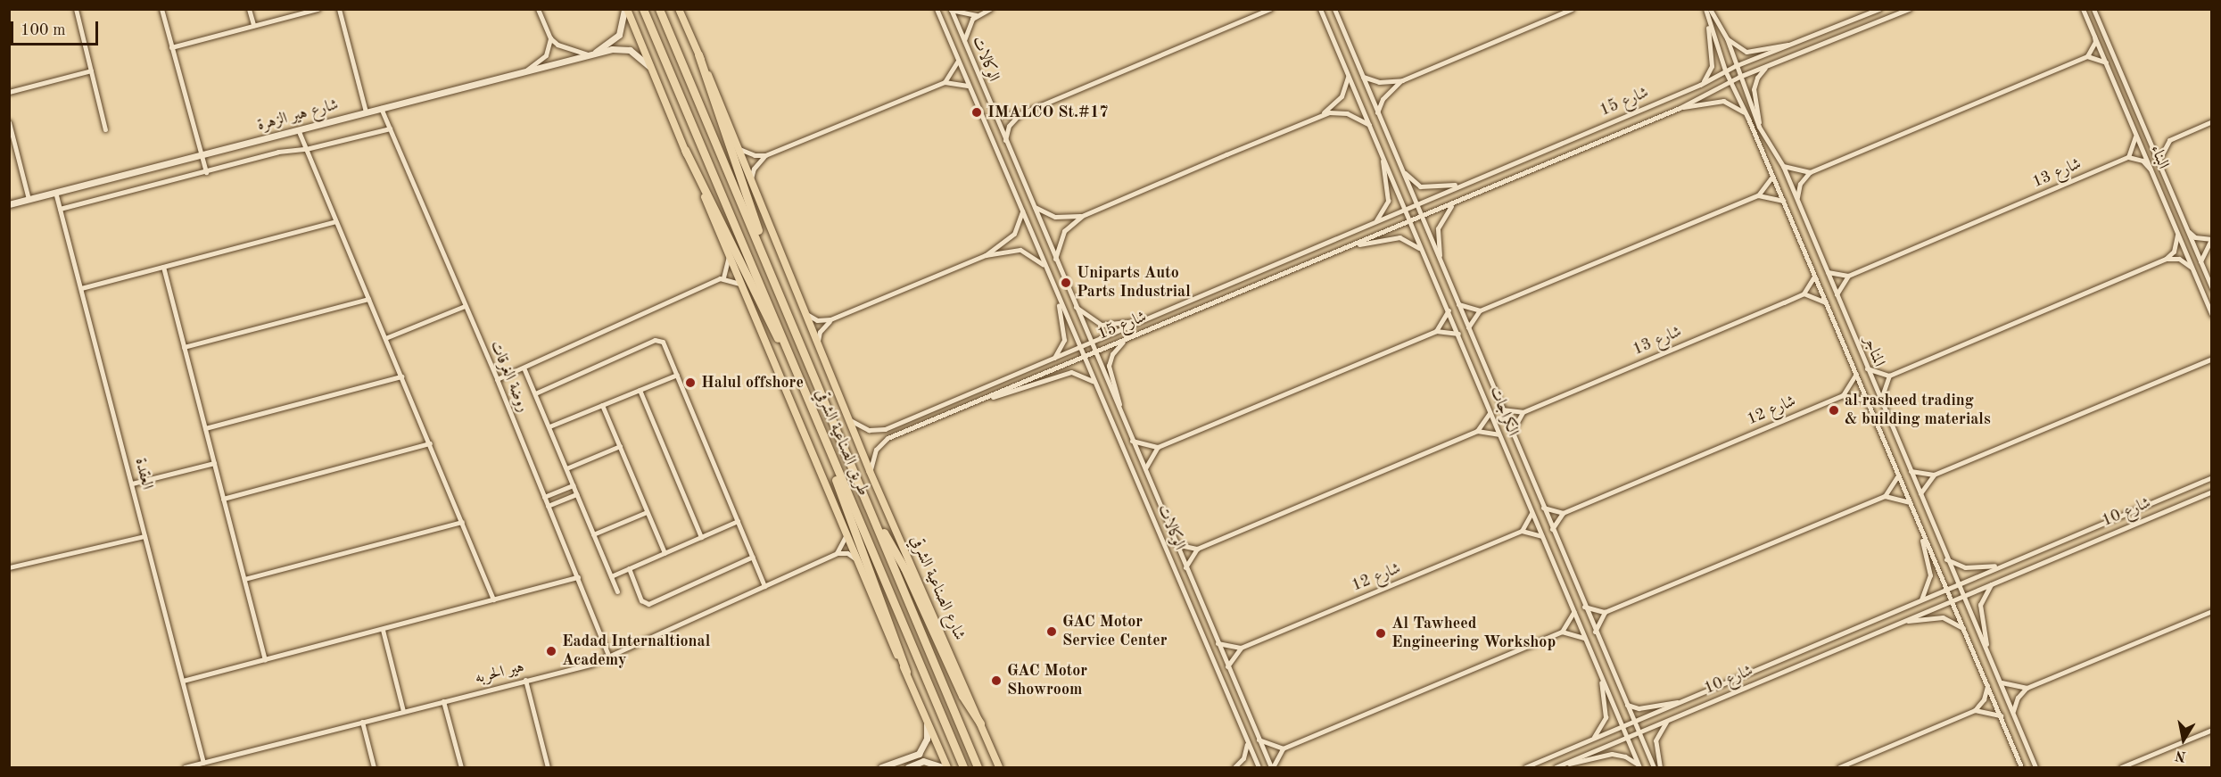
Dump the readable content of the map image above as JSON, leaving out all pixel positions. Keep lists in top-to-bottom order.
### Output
{
  "streets": {
    "highway": ["طريق الصناعية الشرقي"],
    "main road": ["شارع الصناعية الشرقي"],
    "street": [
      "الوكالات",
      "شارع 15",
      "شارع هير الزهرة",
      "البناء",
      "شارع 13",
      "المناجر",
      "روضة الغرقات",
      "شارع 12",
      "الكراجات",
      "العقدة",
      "شارع 10",
      "هير الحربه"
    ]
  },
  "crossings": [
    ["الوكالات", "شارع 15"],
    ["شارع 15", "المناجر"],
    ["شارع 15", "الكراجات"],
    ["شارع 15", "طريق الصناعية الشرقي"],
    ["شارع 15", "شارع الصناعية الشرقي"],
    ["شارع هير الزهرة", "روضة الغرقات"],
    ["شارع هير الزهرة", "طريق الصناعية الشرقي"],
    ["شارع هير الزهرة", "العقدة"],
    ["المناجر", "شارع 10"],
    ["روضة الغرقات", "هير الحربه"],
    ["الكراجات", "شارع 10"],
    ["طريق الصناعية الشرقي", "شارع الصناعية الشرقي"],
    ["العقدة", "هير الحربه"]
  ],
  "places": [
    "IMALCO St.#17",
    "Uniparts Auto Parts Industrial",
    "Halul offshore",
    "al rasheed trading & building materials",
    "GAC Motor Service Center",
    "Al Tawheed Engineering Workshop",
    "Eadad Internaltional Academy",
    "GAC Motor Showroom"
  ],
  "scale_bar": "100 m",
  "north": "bottom"
}
